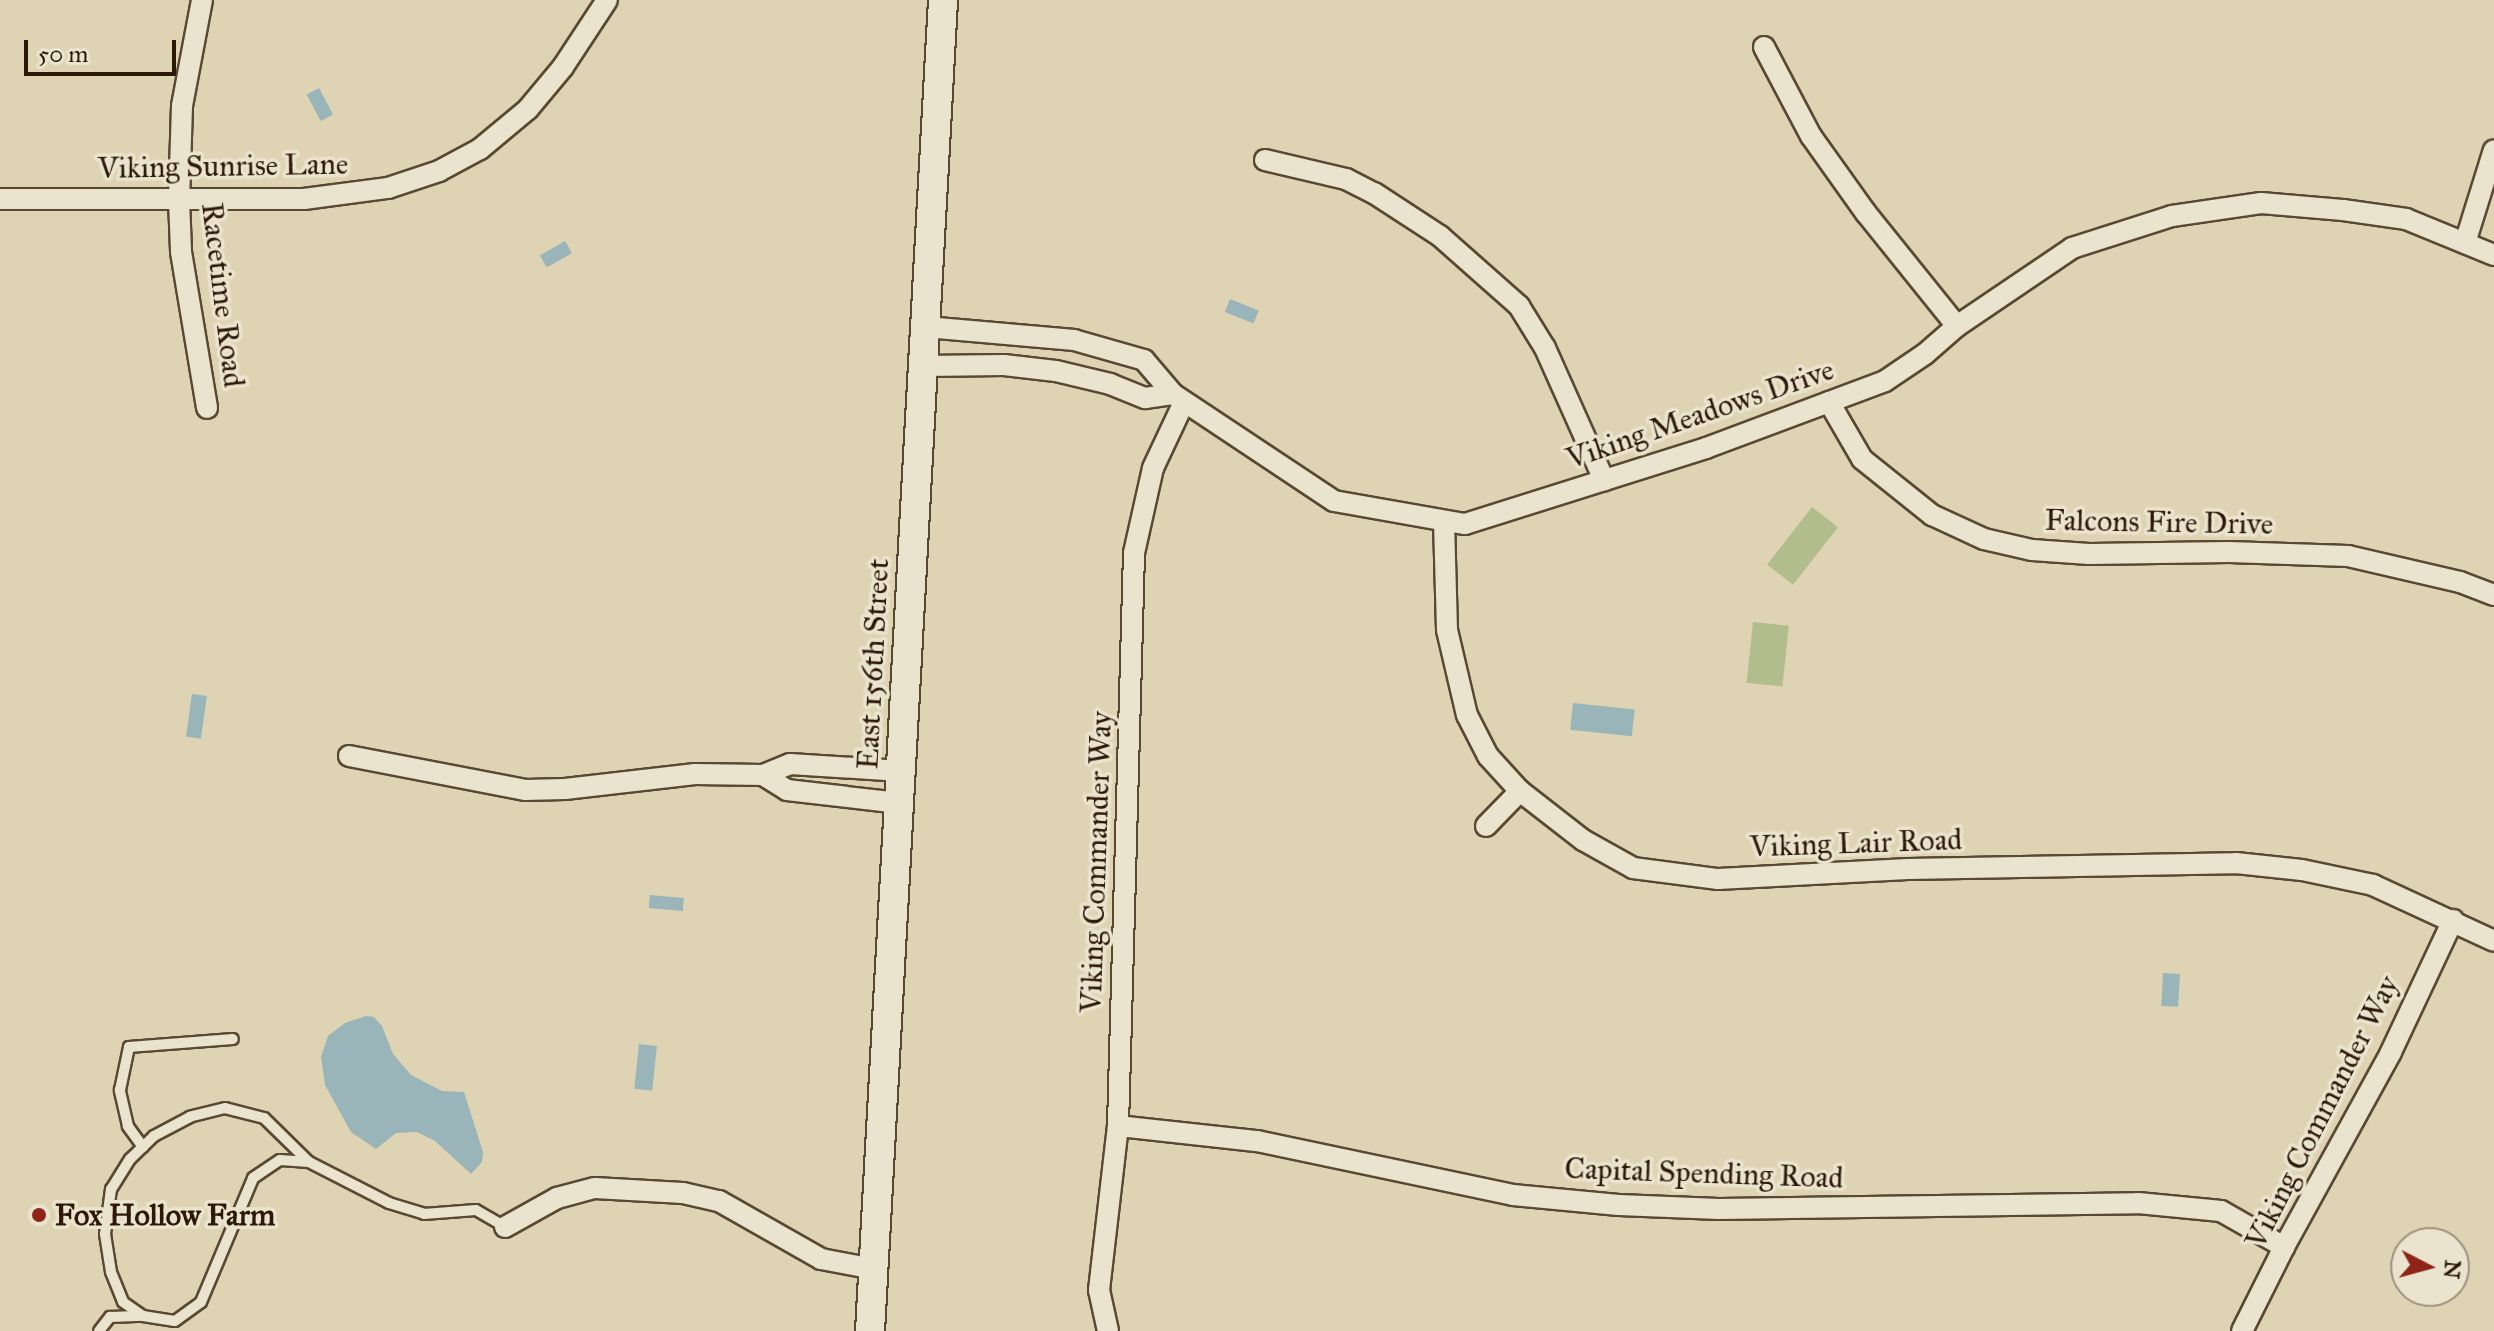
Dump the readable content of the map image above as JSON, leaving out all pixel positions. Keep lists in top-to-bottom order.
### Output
{
  "streets": {
    "street": [
      "Viking Sunrise Lane",
      "Racetime Road",
      "Viking Meadows Drive",
      "Falcons Fire Drive",
      "East 156th Street",
      "Viking Lair Road",
      "Viking Commander Way",
      "Capital Spending Road"
    ]
  },
  "crossings": [
    ["Viking Sunrise Lane", "Racetime Road"],
    ["Viking Meadows Drive", "Falcons Fire Drive"],
    ["Viking Meadows Drive", "East 156th Street"],
    ["Viking Meadows Drive", "Viking Lair Road"],
    ["Viking Meadows Drive", "Viking Commander Way"],
    ["Viking Lair Road", "Viking Commander Way"],
    ["Viking Commander Way", "Capital Spending Road"]
  ],
  "places": ["Fox Hollow Farm"],
  "scale_bar": "50 m",
  "north": "right"
}
